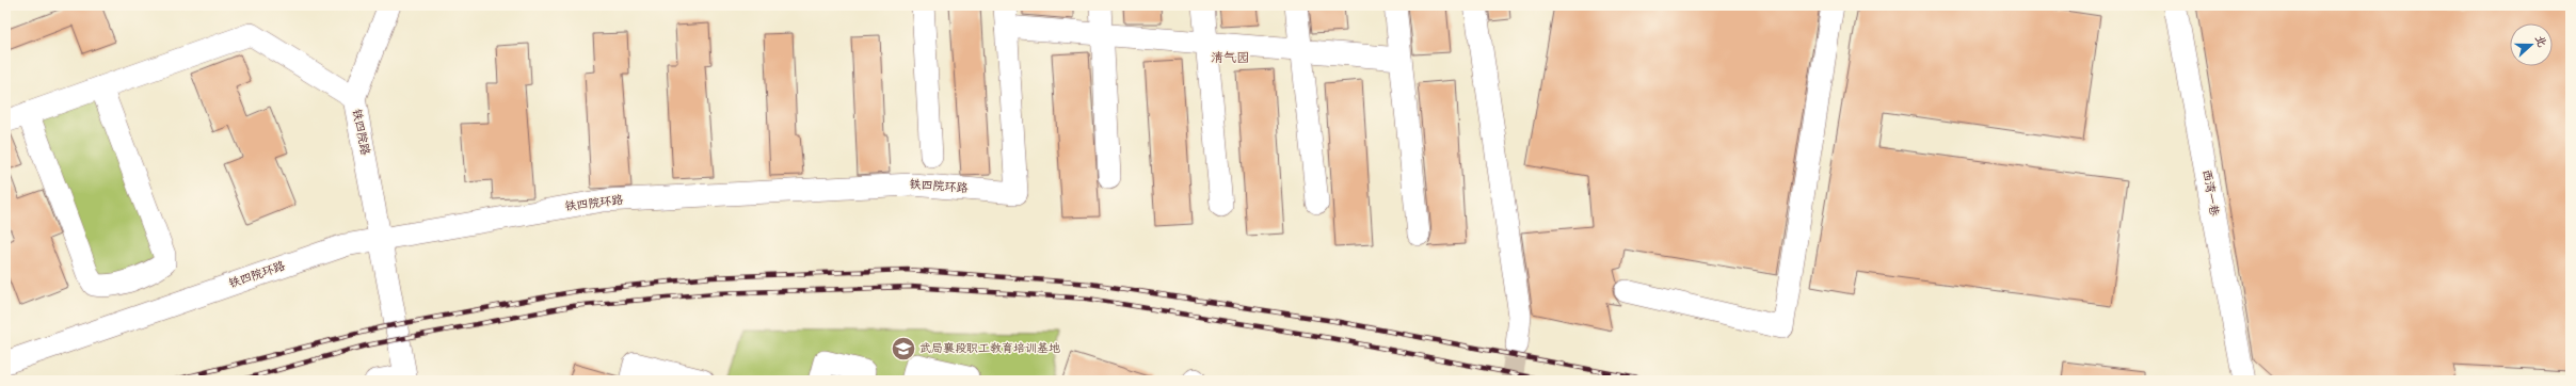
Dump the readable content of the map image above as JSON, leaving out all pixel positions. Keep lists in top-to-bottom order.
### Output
{
  "streets": {
    "street": ["铁四院路", "铁四院环路", "西湾一巷"]
  },
  "crossings": [
    ["铁四院路", "铁四院环路"]
  ],
  "districts": ["清气园"],
  "places": {
    "school or university": ["武局襄段职工教育培训基地"]
  },
  "north": "right"
}
